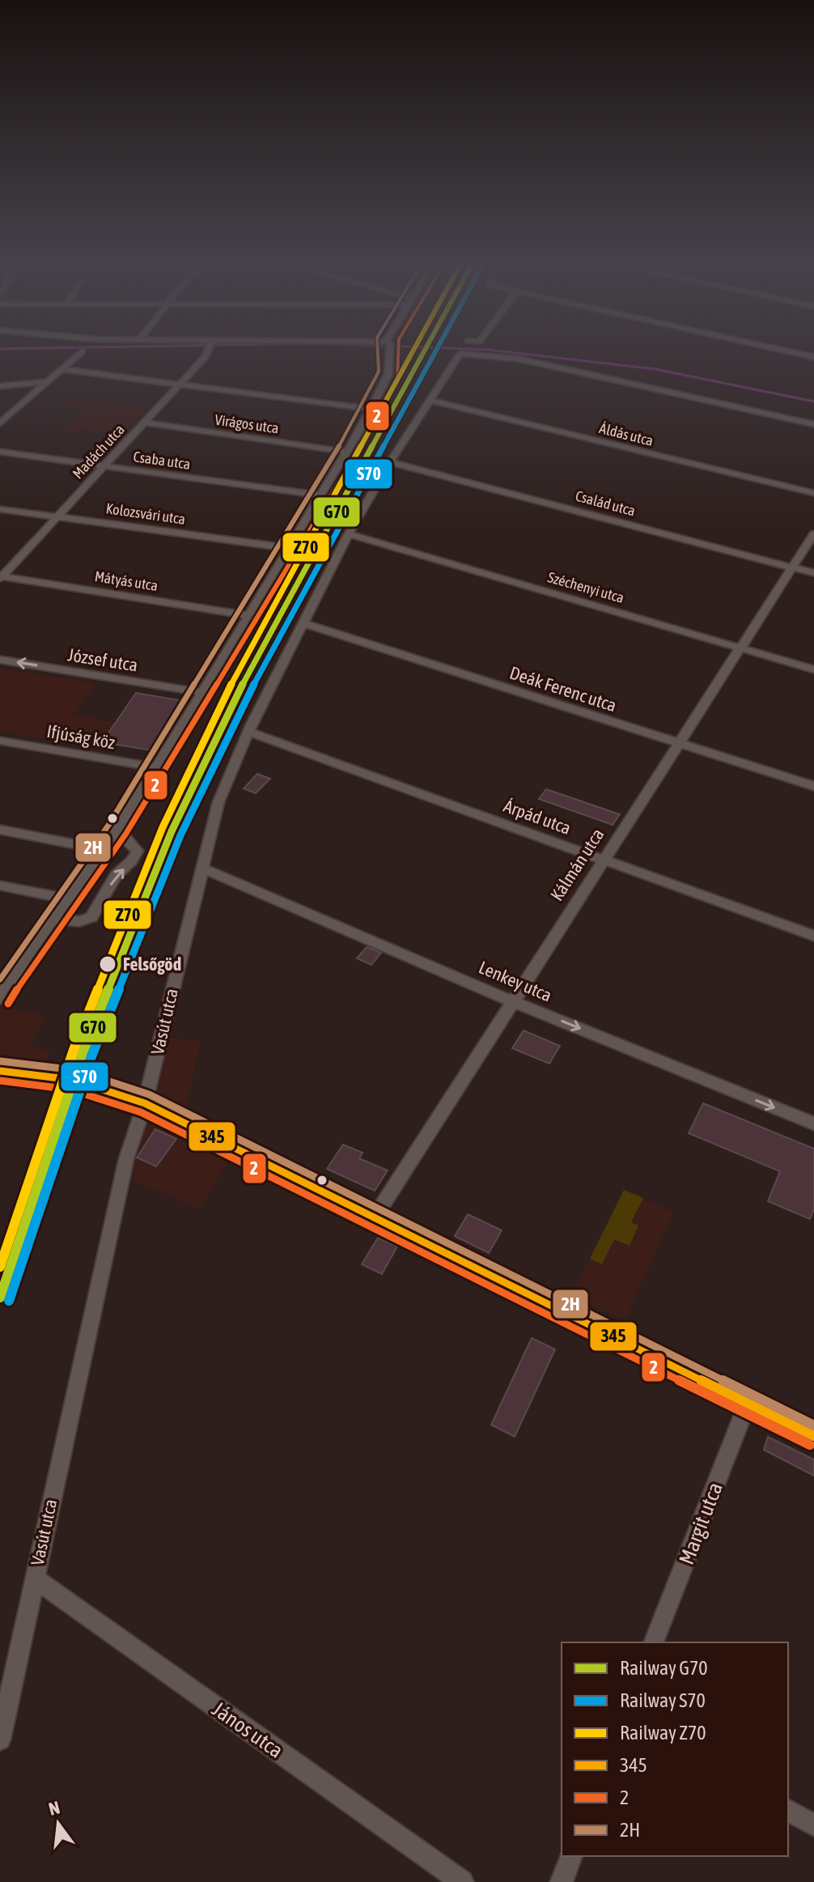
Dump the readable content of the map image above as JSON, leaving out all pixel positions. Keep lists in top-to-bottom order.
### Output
{
  "streets": {
    "street": [
      "Virágos utca",
      "Áldás utca",
      "Madách utca",
      "Csaba utca",
      "Család utca",
      "Kolozsvári utca",
      "Mátyás utca",
      "Széchenyi utca",
      "József utca",
      "Deák Ferenc utca",
      "Ifjúság köz",
      "Árpád utca",
      "Kálmán utca",
      "Lenkey utca",
      "Vasút utca",
      "Margit utca",
      "János utca"
    ]
  },
  "crossings": [
    ["Virágos utca", "Madách utca"],
    ["Áldás utca", "Vasút utca"],
    ["Madách utca", "Csaba utca"],
    ["Madách utca", "Kolozsvári utca"],
    ["Madách utca", "Mátyás utca"],
    ["Család utca", "Kálmán utca"],
    ["Család utca", "Vasút utca"],
    ["Széchenyi utca", "Kálmán utca"],
    ["Széchenyi utca", "Vasút utca"],
    ["Deák Ferenc utca", "Kálmán utca"],
    ["Deák Ferenc utca", "Vasút utca"],
    ["Árpád utca", "Kálmán utca"],
    ["Árpád utca", "Vasút utca"],
    ["Kálmán utca", "Lenkey utca"],
    ["Lenkey utca", "Vasút utca"],
    ["Vasút utca", "János utca"]
  ],
  "one_way": ["József utca", "Lenkey utca"],
  "places": ["Felsőgöd"],
  "lines": [
    "rail line G70",
    "rail line S70",
    "rail line Z70",
    "transit line 2",
    "transit line 2H",
    "transit line 345"
  ],
  "legend": [
    "Railway G70",
    "Railway S70",
    "Railway Z70",
    "345",
    "2",
    "2H"
  ],
  "north": "top"
}
